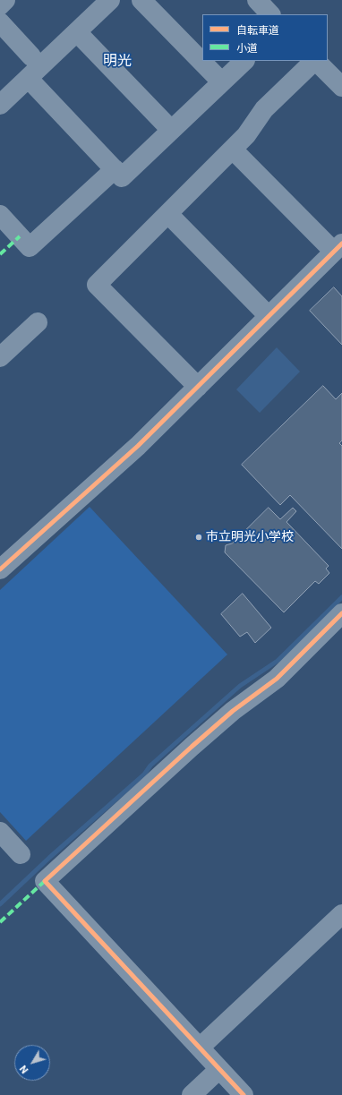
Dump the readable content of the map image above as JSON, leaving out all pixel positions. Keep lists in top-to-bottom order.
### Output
{
  "districts": ["明光"],
  "places": ["市立明光小学校"],
  "legend": ["自転車道", "小道"],
  "north": "bottom left"
}
